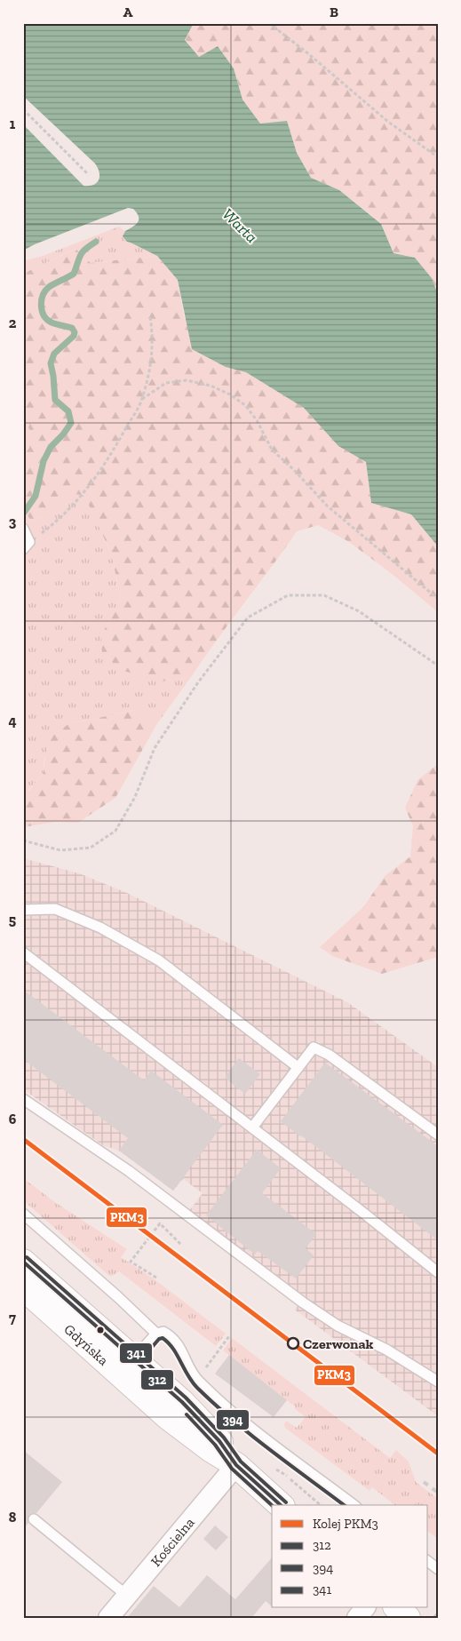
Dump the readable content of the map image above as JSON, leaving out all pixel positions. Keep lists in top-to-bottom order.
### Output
{
  "streets": {
    "main road": ["Gdyńska"],
    "street": ["Kościelna"]
  },
  "crossings": [
    ["Gdyńska", "Kościelna"]
  ],
  "water": ["Warta"],
  "places": ["Czerwonak"],
  "lines": [
    "rail line PKM3",
    "transit line 341",
    "transit line 312",
    "transit line 394"
  ],
  "legend": [
    "Kolej PKM3",
    "312",
    "394",
    "341"
  ],
  "grid": {
    "columns": ["A", "B"],
    "rows": [
      "1",
      "2",
      "3",
      "4",
      "5",
      "6",
      "7",
      "8"
    ]
  }
}
